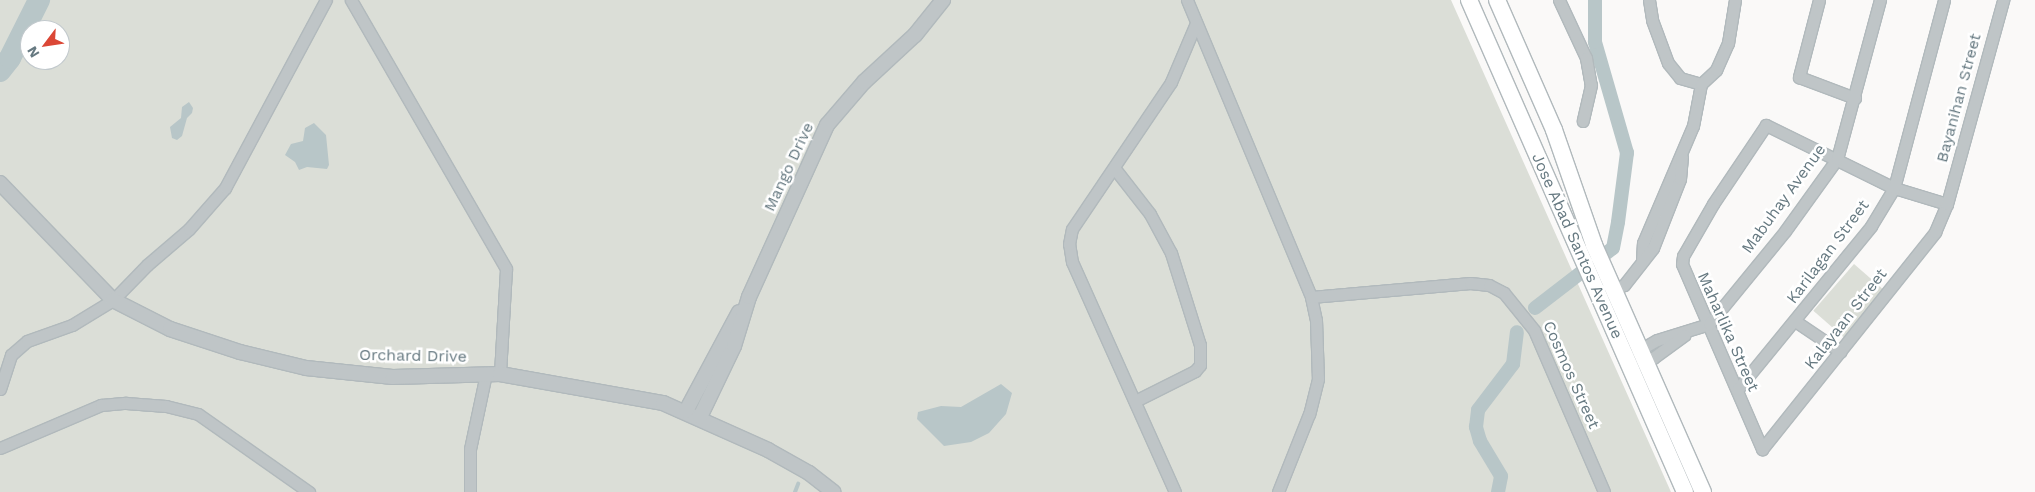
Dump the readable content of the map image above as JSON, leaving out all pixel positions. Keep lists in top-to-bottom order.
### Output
{
  "streets": {
    "main road": ["Jose Abad Santos Avenue"],
    "street": [
      "Bayanihan Street",
      "Mango Drive",
      "Mabuhay Avenue",
      "Karilagan Street",
      "Kalayaan Street",
      "Maharlika Street",
      "Orchard Drive",
      "Cosmos Street"
    ]
  },
  "crossings": [
    ["Bayanihan Street", "Kalayaan Street"],
    ["Mango Drive", "Orchard Drive"],
    ["Mabuhay Avenue", "Jose Abad Santos Avenue"],
    ["Mabuhay Avenue", "Maharlika Street"],
    ["Karilagan Street", "Maharlika Street"],
    ["Kalayaan Street", "Maharlika Street"]
  ],
  "north": "bottom left"
}
